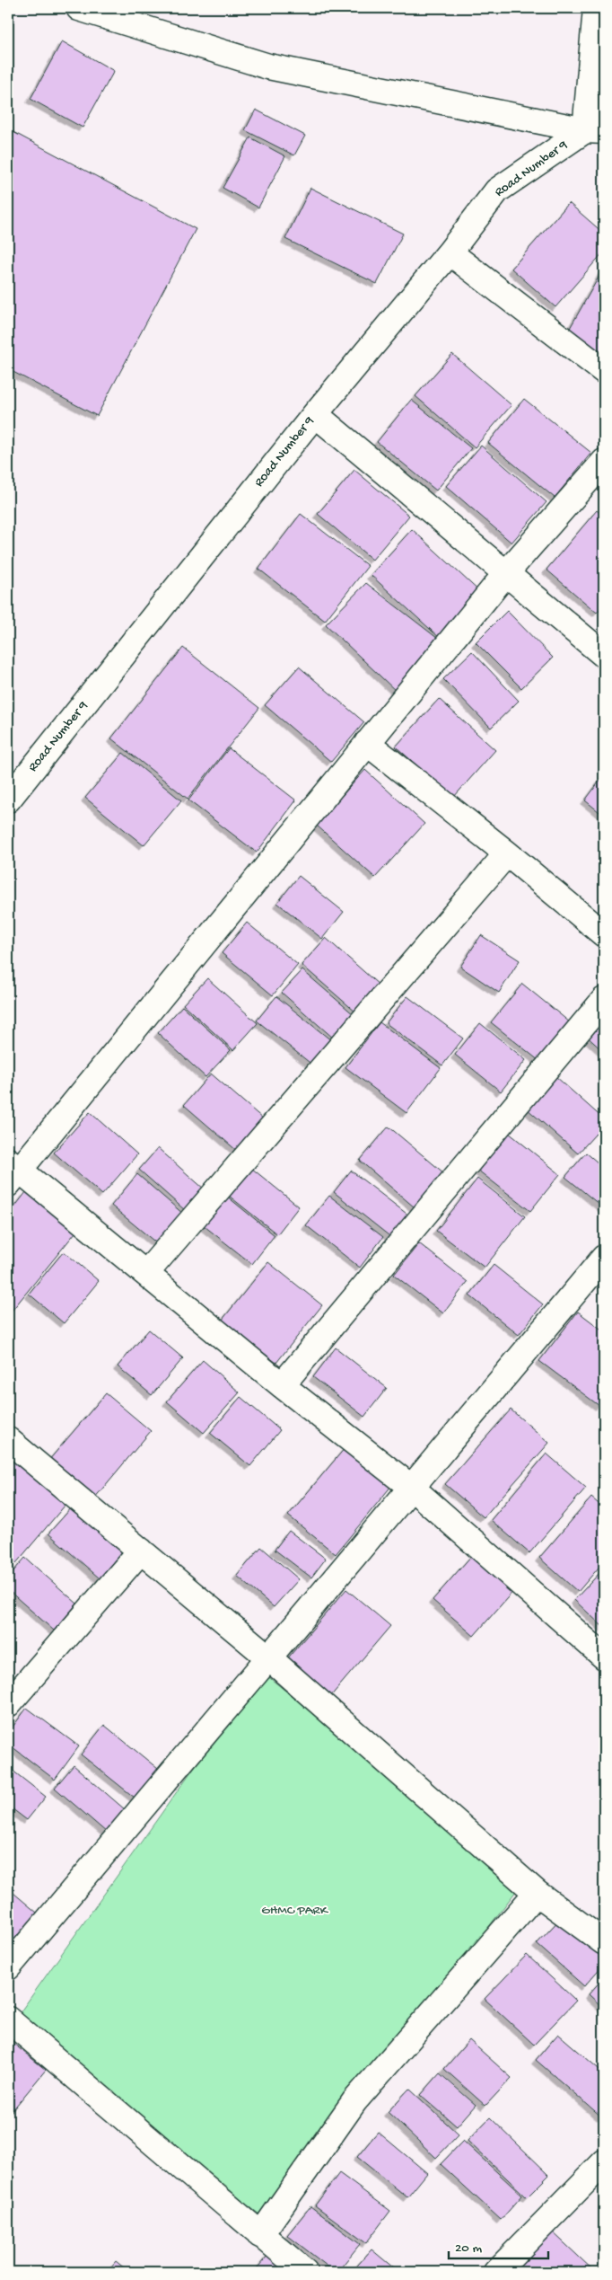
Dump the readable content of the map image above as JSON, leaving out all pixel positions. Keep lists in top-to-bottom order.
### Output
{
  "streets": {
    "street": ["Road Number 9"]
  },
  "parks": ["GHMC PARK"],
  "scale_bar": "20 m"
}
